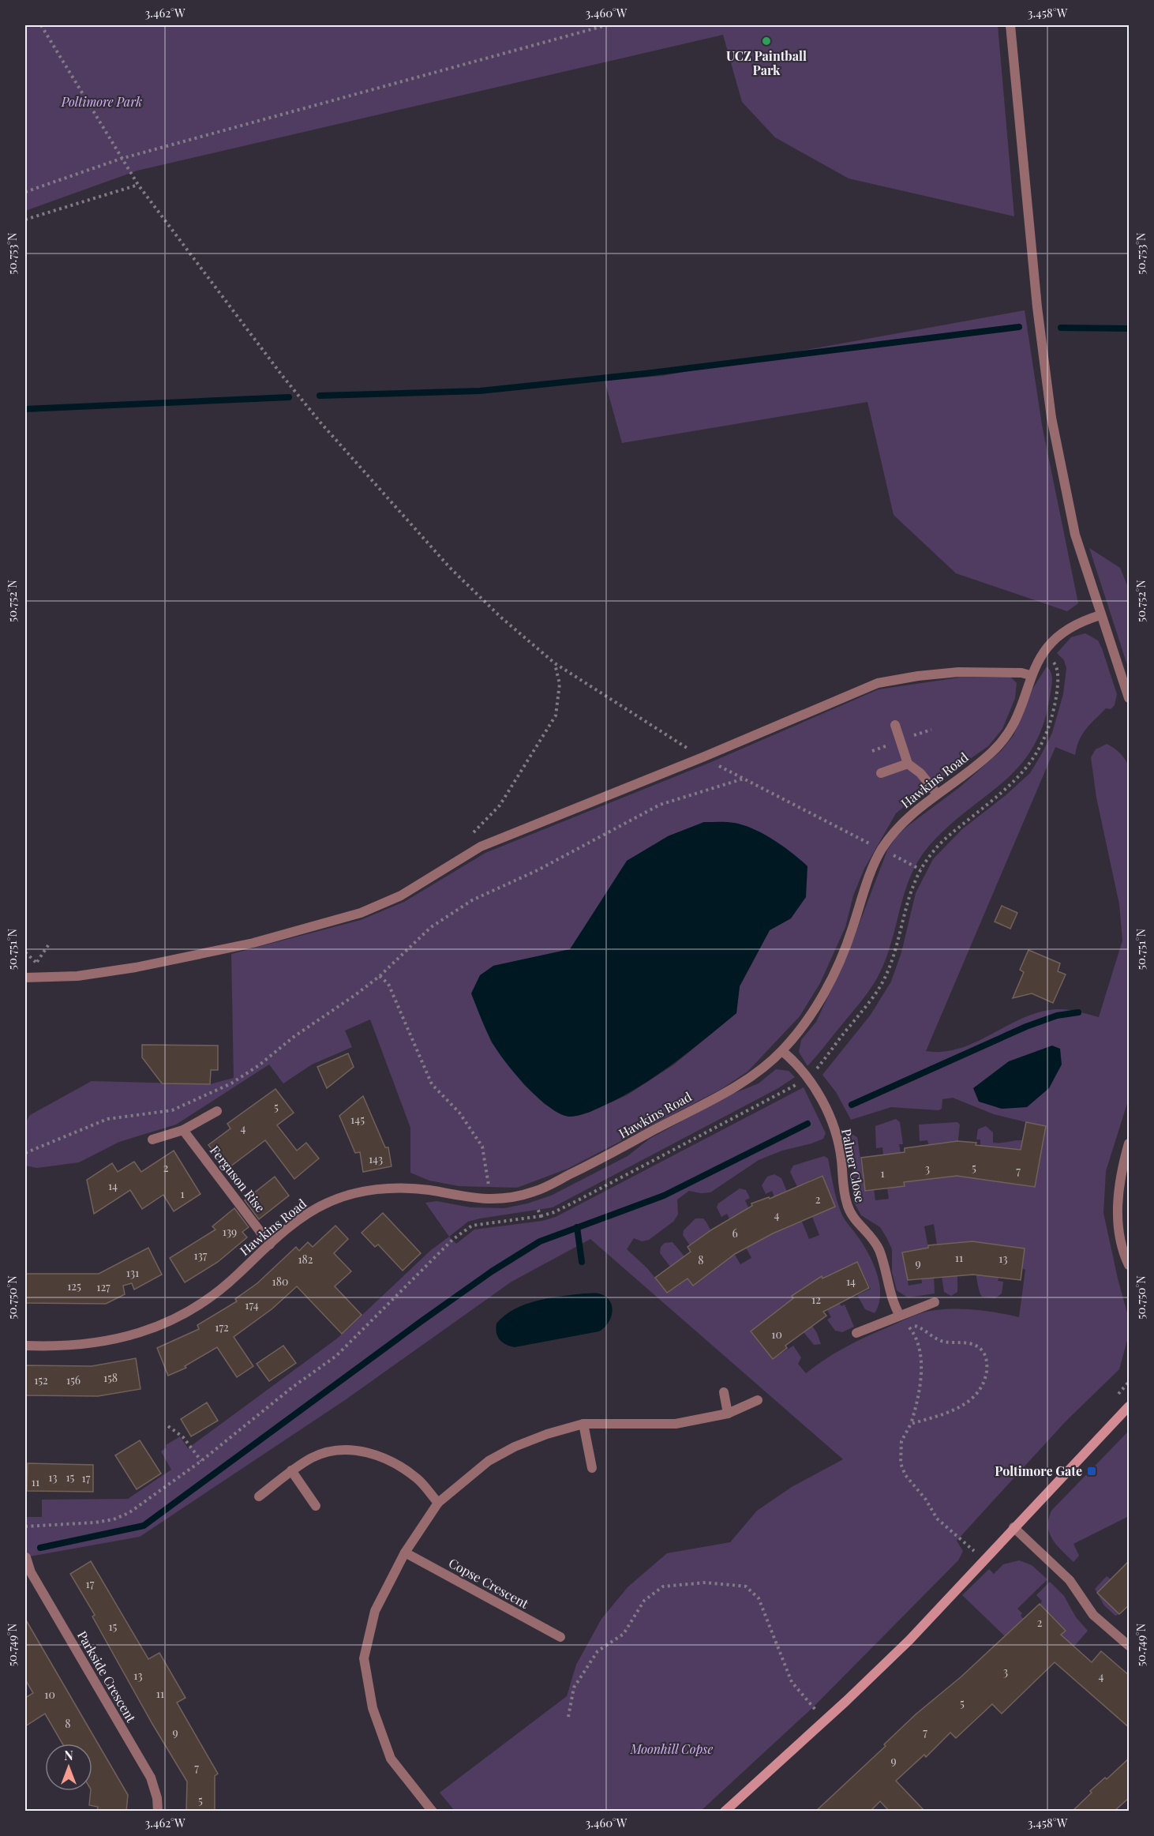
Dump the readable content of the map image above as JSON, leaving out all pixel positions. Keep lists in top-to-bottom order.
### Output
{
  "streets": {
    "street": [
      "Hawkins Road",
      "Palmer Close",
      "Ferguson Rise",
      "Copse Crescent",
      "Parkside Crescent"
    ]
  },
  "crossings": [
    ["Hawkins Road", "Palmer Close"],
    ["Hawkins Road", "Ferguson Rise"]
  ],
  "parks": ["Poltimore Park", "Moonhill Copse"],
  "places": {
    "other": ["UCZ Paintball Park"],
    "transit": ["Poltimore Gate"]
  },
  "house_numbers": [
    "5",
    "145",
    "4",
    "143",
    "2",
    "5",
    "3",
    "7",
    "1",
    "14",
    "1",
    "2",
    "4",
    "139",
    "6",
    "137",
    "11",
    "13",
    "182",
    "8",
    "9",
    "131",
    "180",
    "14",
    "125",
    "127",
    "12",
    "174",
    "172",
    "10",
    "158",
    "152",
    "156",
    "13",
    "15",
    "17",
    "11",
    "17",
    "2",
    "15",
    "3",
    "13",
    "4",
    "11",
    "10",
    "5",
    "8",
    "9",
    "7",
    "9",
    "7",
    "5"
  ],
  "north": "top",
  "coordinates": [
    "3.462°W",
    "3.460°W",
    "3.458°W",
    "50.753°N",
    "50.752°N",
    "50.751°N",
    "50.750°N",
    "50.749°N"
  ]
}
